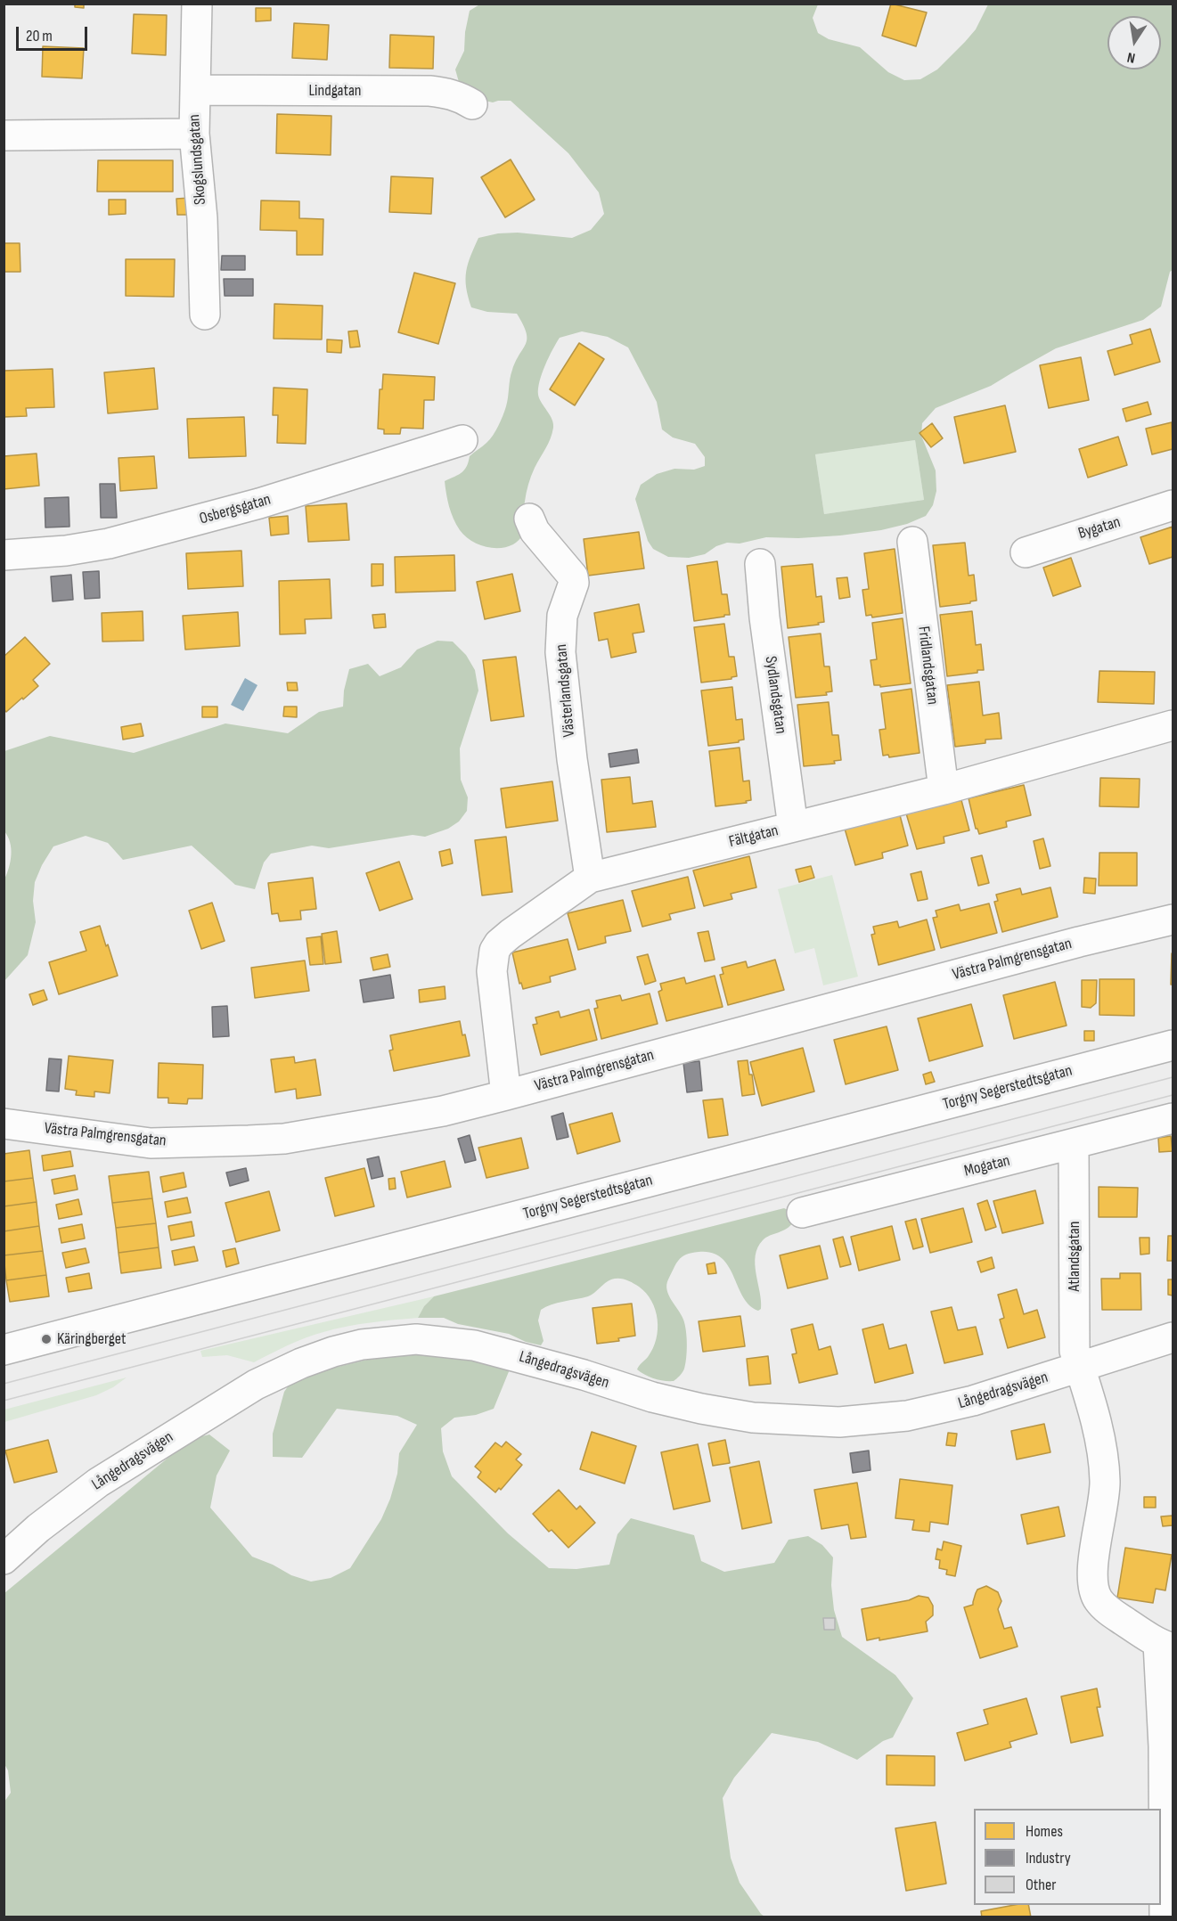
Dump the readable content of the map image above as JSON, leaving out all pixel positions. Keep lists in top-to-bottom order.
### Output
{
  "streets": {
    "street": [
      "Lindgatan",
      "Skogslundsgatan",
      "Osbergsgatan",
      "Bygatan",
      "Fridlandsgatan",
      "Västerlandsgatan",
      "Sydlandsgatan",
      "Fältgatan",
      "Västra Palmgrensgatan",
      "Torgny Segerstedtsgatan",
      "Mogatan",
      "Atlandsgatan",
      "Långedragsvägen"
    ]
  },
  "crossings": [
    ["Lindgatan", "Skogslundsgatan"],
    ["Fridlandsgatan", "Fältgatan"],
    ["Västerlandsgatan", "Fältgatan"],
    ["Sydlandsgatan", "Fältgatan"],
    ["Fältgatan", "Västra Palmgrensgatan"],
    ["Mogatan", "Atlandsgatan"],
    ["Atlandsgatan", "Långedragsvägen"]
  ],
  "places": ["Käringberget"],
  "legend": ["Homes", "Industry", "Other"],
  "scale_bar": "20 m",
  "north": "bottom"
}
